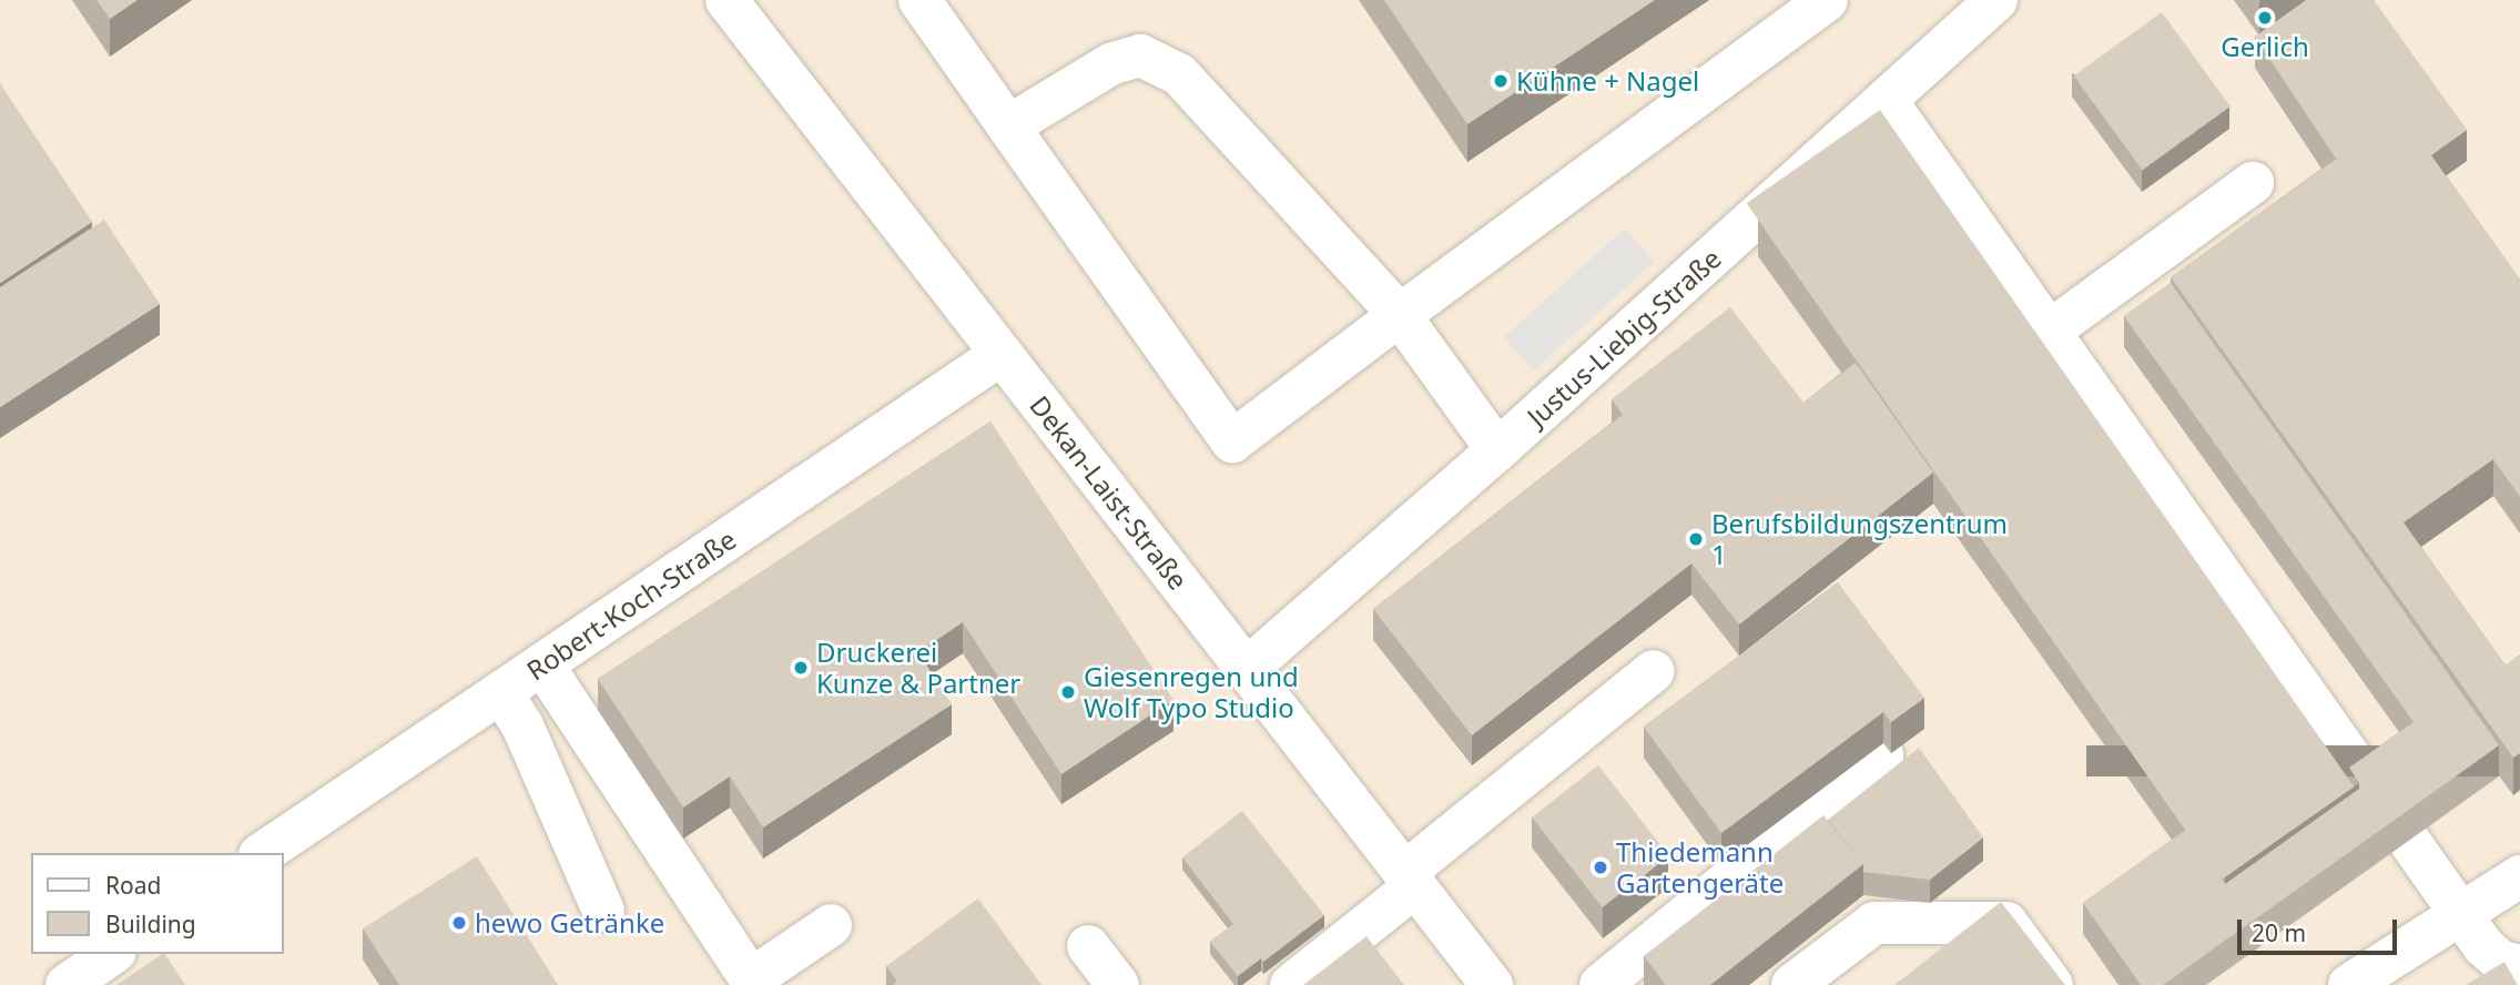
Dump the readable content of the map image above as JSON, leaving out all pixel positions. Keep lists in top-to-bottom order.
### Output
{
  "streets": {
    "street": ["Justus-Liebig-Straße", "Dekan-Laist-Straße", "Robert-Koch-Straße"]
  },
  "crossings": [
    ["Justus-Liebig-Straße", "Dekan-Laist-Straße"],
    ["Dekan-Laist-Straße", "Robert-Koch-Straße"]
  ],
  "places": [
    "Gerlich",
    "Kühne + Nagel",
    "Berufsbildungszentrum 1",
    "Druckerei Kunze & Partner",
    "Giesenregen und Wolf Typo Studio",
    "Thiedemann Gartengeräte",
    "hewo Getränke"
  ],
  "legend": ["Road", "Building"],
  "scale_bar": "20 m"
}
